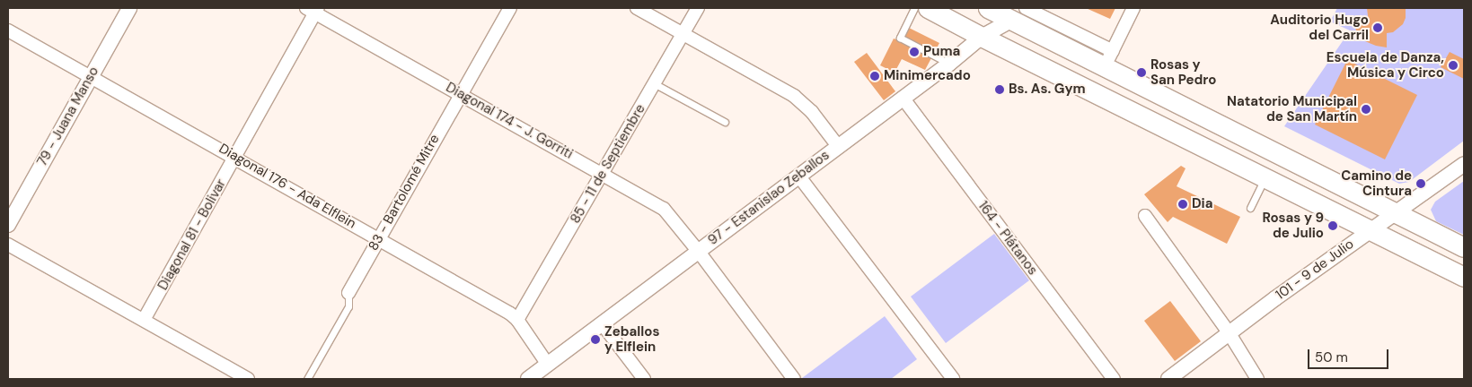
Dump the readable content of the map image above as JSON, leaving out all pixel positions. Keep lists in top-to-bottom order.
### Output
{
  "streets": {
    "street": [
      "79 - Juana Manso",
      "Diagonal 174 - J. Gorriti",
      "85 - 11 de Septiembre",
      "Diagonal 176 - Ada Elflein",
      "83 - Bartolomé Mitre",
      "97 - Estanislao Zeballos",
      "Diagonal 81 - Bolivar",
      "164 - Plátanos",
      "101 - 9 de Julio"
    ]
  },
  "crossings": [
    ["79 - Juana Manso", "Diagonal 176 - Ada Elflein"],
    ["Diagonal 174 - J. Gorriti", "85 - 11 de Septiembre"],
    ["Diagonal 174 - J. Gorriti", "83 - Bartolomé Mitre"],
    ["Diagonal 174 - J. Gorriti", "97 - Estanislao Zeballos"],
    ["Diagonal 174 - J. Gorriti", "Diagonal 81 - Bolivar"],
    ["85 - 11 de Septiembre", "Diagonal 176 - Ada Elflein"],
    ["Diagonal 176 - Ada Elflein", "83 - Bartolomé Mitre"],
    ["Diagonal 176 - Ada Elflein", "97 - Estanislao Zeballos"],
    ["Diagonal 176 - Ada Elflein", "Diagonal 81 - Bolivar"],
    ["97 - Estanislao Zeballos", "164 - Plátanos"]
  ],
  "places": [
    "Auditorio Hugo del Carril",
    "Puma",
    "Escuela de Danza, Música y Circo",
    "Rosas y San Pedro",
    "Minimercado",
    "Bs. As. Gym",
    "Natatorio Municipal de San Martín",
    "Camino de Cintura",
    "Dia",
    "Rosas y 9 de Julio",
    "Zeballos y Elflein"
  ],
  "scale_bar": "50 m"
}
